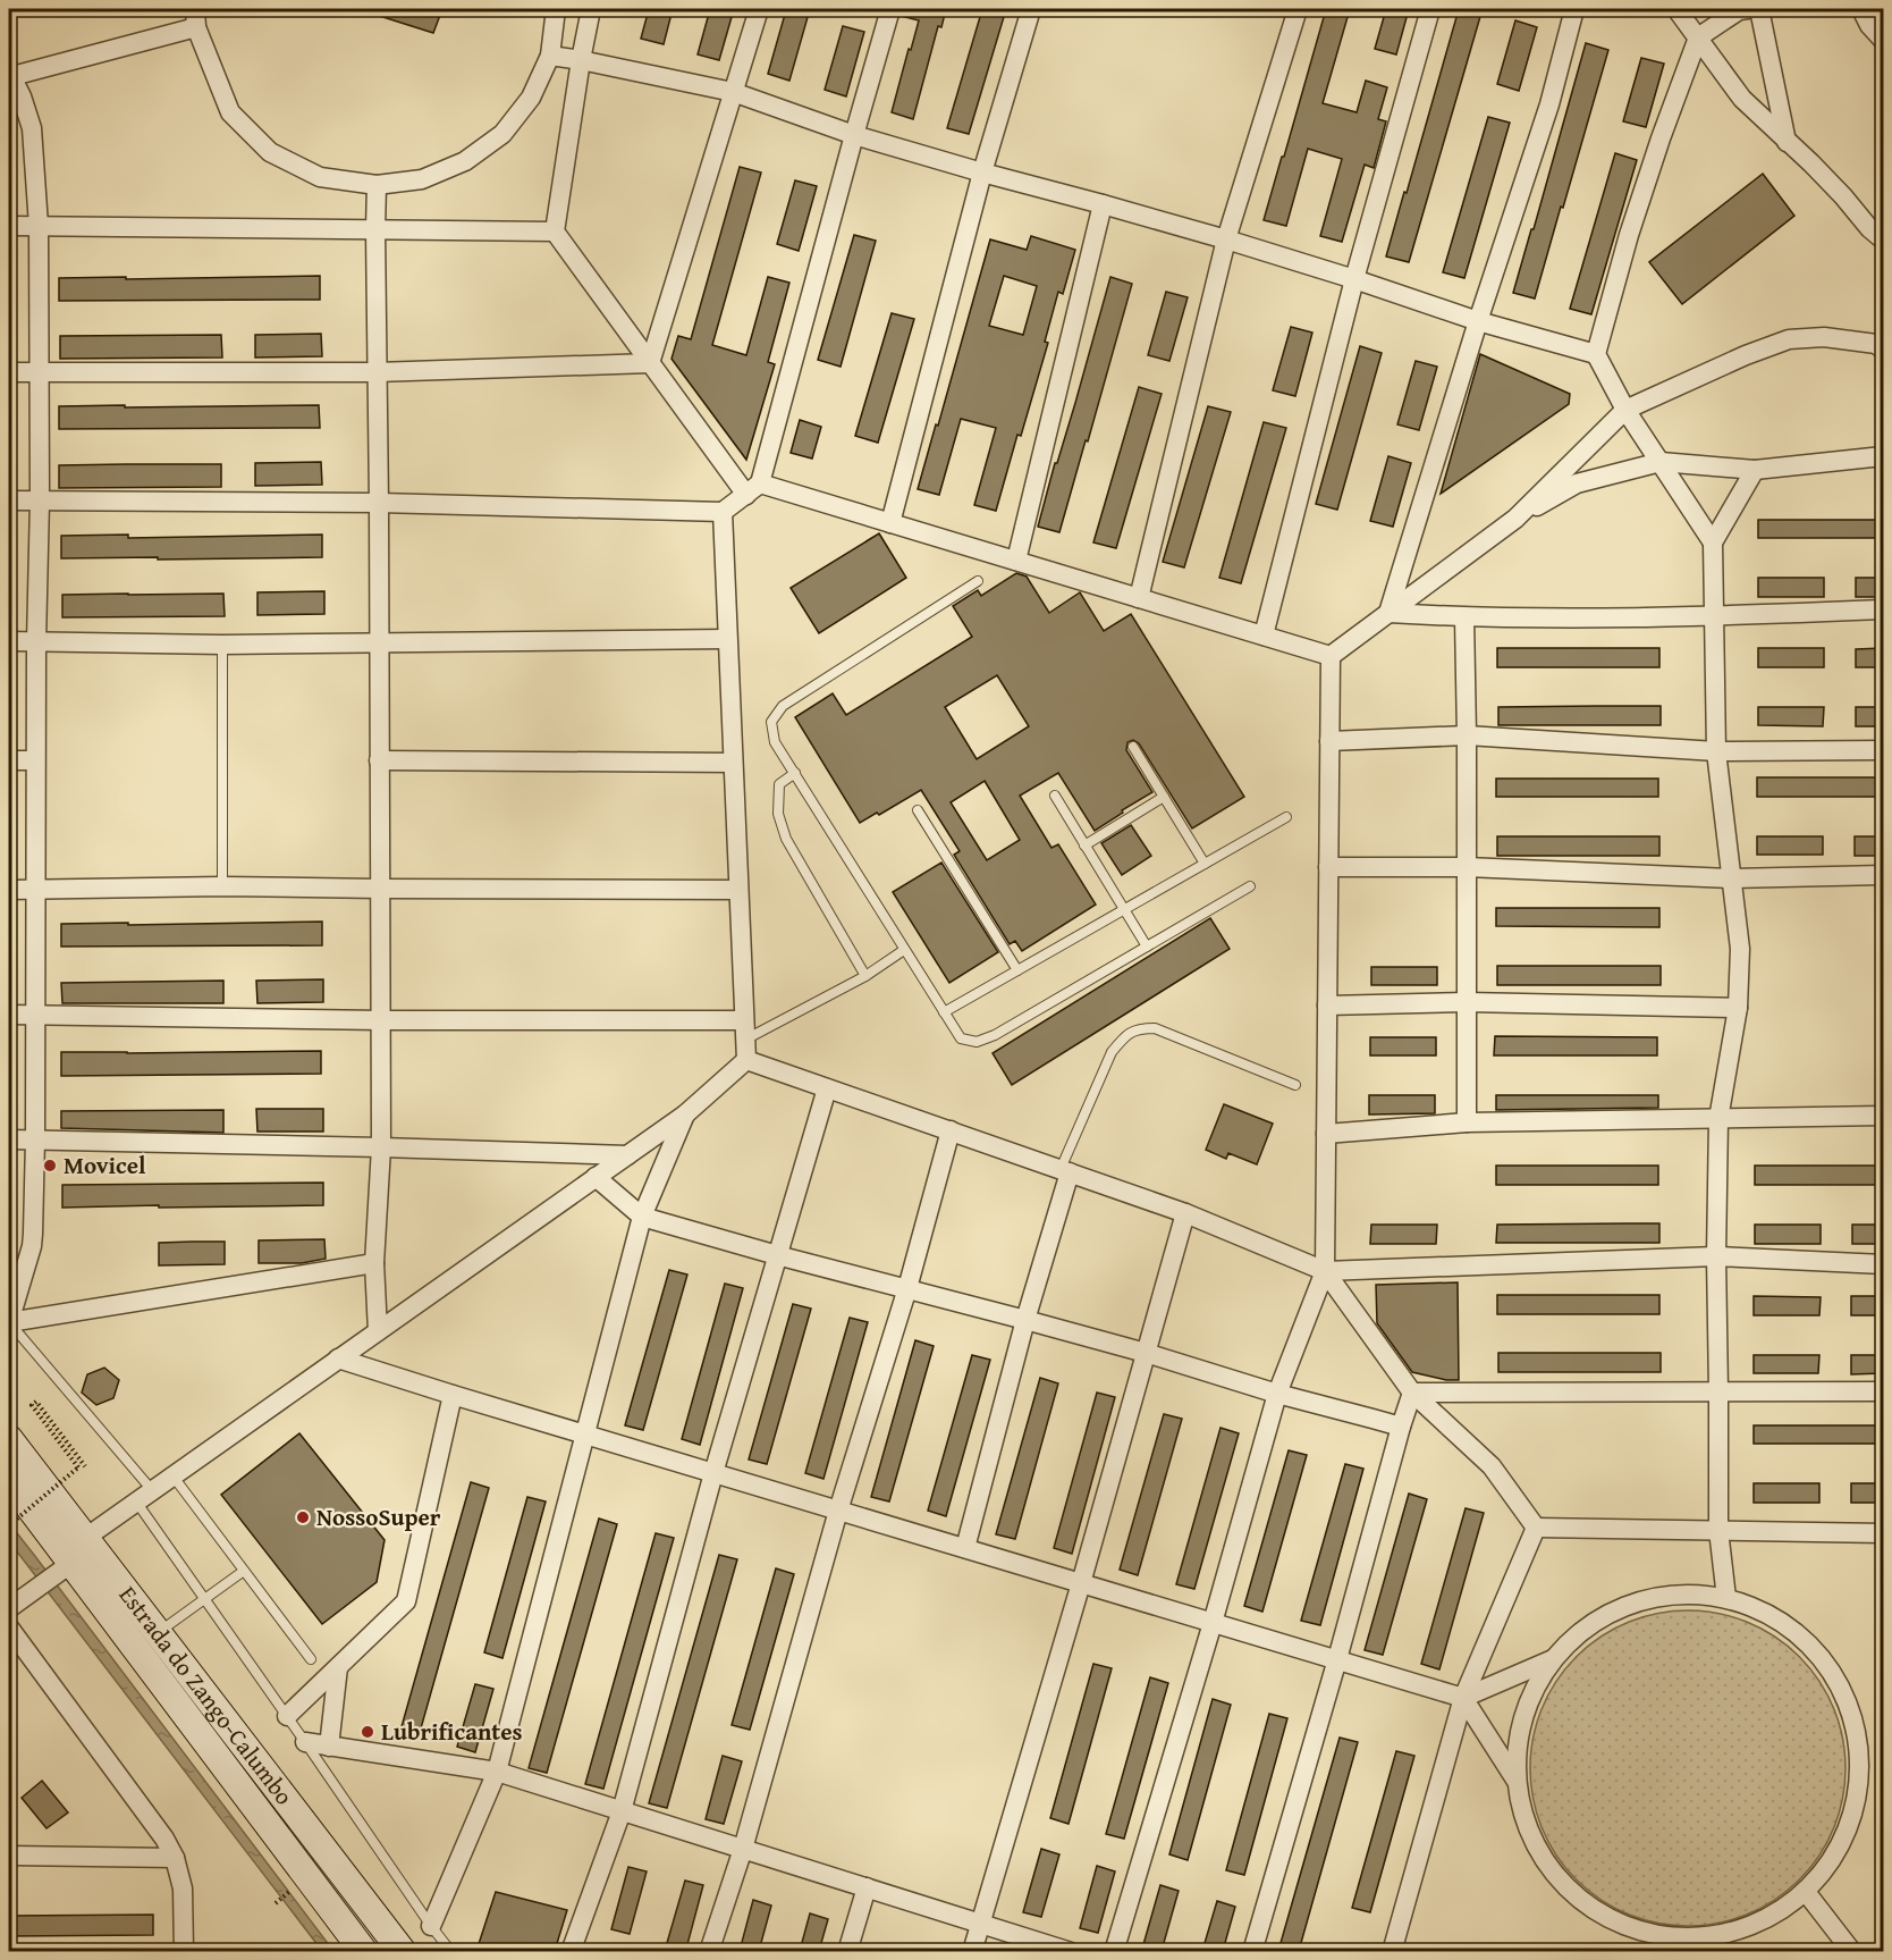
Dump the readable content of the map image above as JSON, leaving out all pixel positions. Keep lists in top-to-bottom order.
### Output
{
  "streets": {
    "main road": ["Estrada do Zango-Calumbo"]
  },
  "places": ["Movicel", "NossoSuper", "Lubrificantes"]
}
